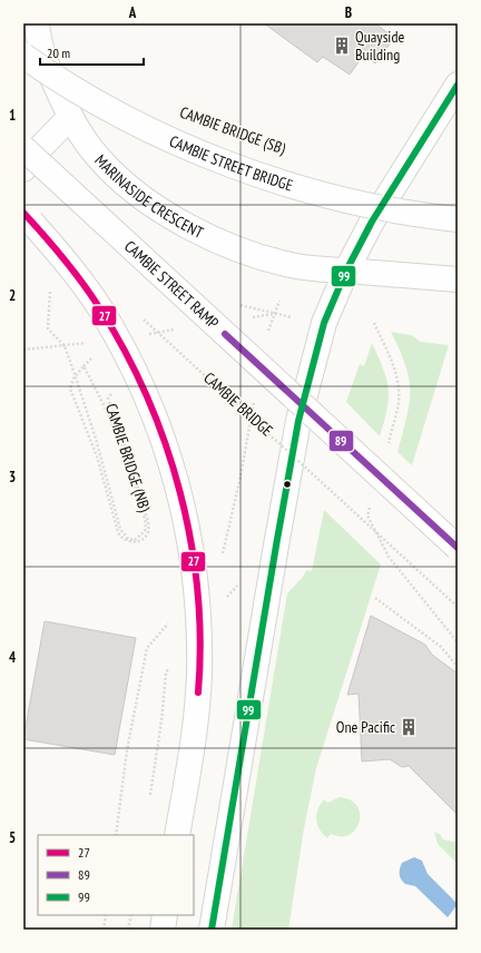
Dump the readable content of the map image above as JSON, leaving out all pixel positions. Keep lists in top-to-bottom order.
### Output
{
  "streets": {
    "main road": ["CAMBIE STREET BRIDGE", "MARINASIDE CRESCENT", "CAMBIE STREET RAMP"],
    "path": ["CAMBIE BRIDGE", "CAMBIE BRIDGE (NB)"]
  },
  "places": {
    "building": ["Quayside Building", "One Pacific"]
  },
  "lines": ["transit line 99", "transit line 27", "transit line 89"],
  "legend": ["27", "89", "99"],
  "scale_bar": "20 m",
  "grid": {
    "columns": ["A", "B"],
    "rows": [
      "1",
      "2",
      "3",
      "4",
      "5"
    ]
  }
}
